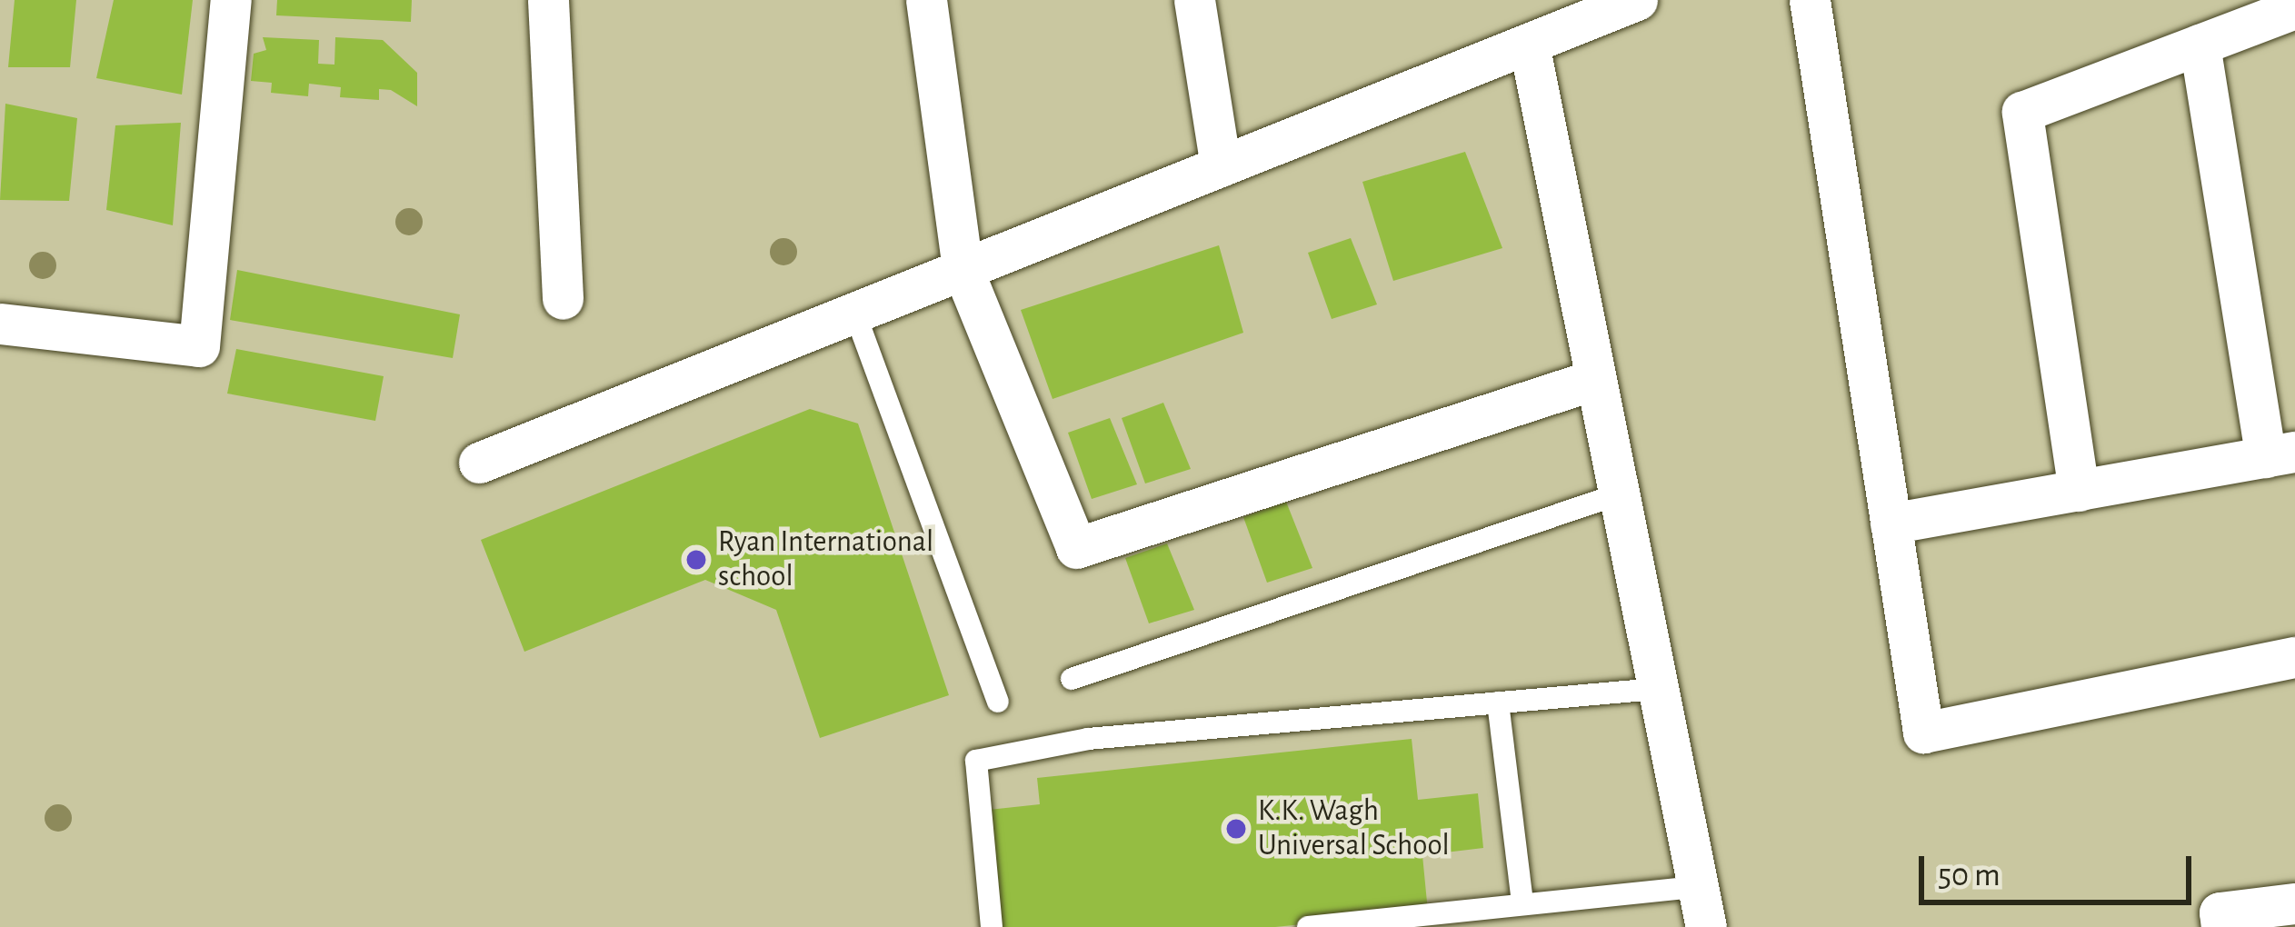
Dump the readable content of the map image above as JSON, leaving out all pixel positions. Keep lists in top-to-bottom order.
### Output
{
  "places": ["Ryan International school", "K.K. Wagh Universal School"],
  "scale_bar": "50 m"
}
